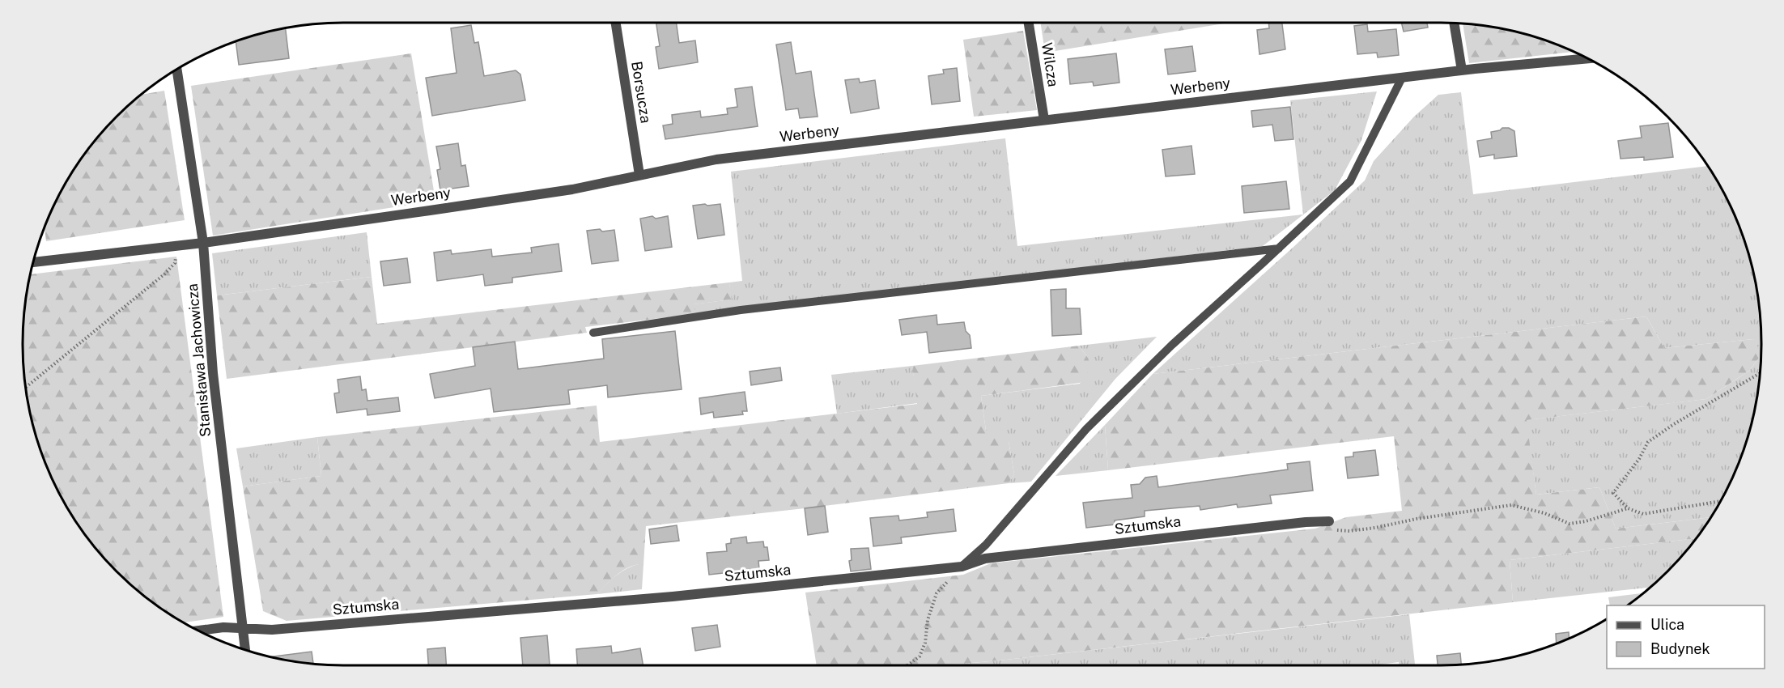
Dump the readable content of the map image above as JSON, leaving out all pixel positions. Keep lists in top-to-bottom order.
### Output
{
  "streets": {
    "street": [
      "Wilcza",
      "Werbeny",
      "Borsucza",
      "Stanisława Jachowicza",
      "Sztumska"
    ]
  },
  "crossings": [
    ["Wilcza", "Werbeny"],
    ["Werbeny", "Borsucza"],
    ["Werbeny", "Stanisława Jachowicza"],
    ["Stanisława Jachowicza", "Sztumska"]
  ],
  "legend": ["Ulica", "Budynek"]
}
